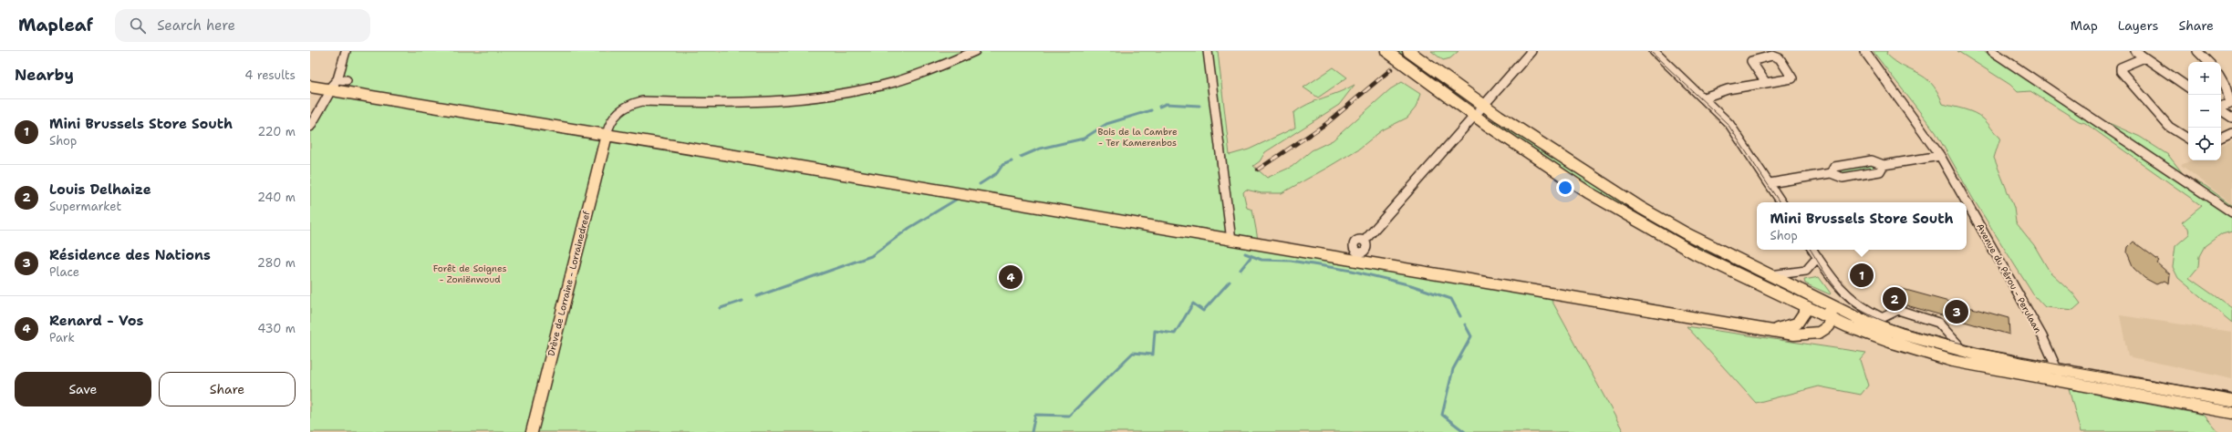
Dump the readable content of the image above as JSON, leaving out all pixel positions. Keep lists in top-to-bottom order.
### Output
{
  "streets": {
    "main road": ["Drève de Lorraine - Lorrainedreef"],
    "street": ["Avenue du Pérou - Perulaan"]
  },
  "parks": ["Bois de la Cambre - Ter Kamerenbos", "Forêt de Soignes - Zoniënwoud"],
  "page": {
    "header": "Mapleaf",
    "search": "Search here",
    "nav": ["Map", "Layers", "Share"],
    "heading": ["Nearby", "4 results"],
    "map_buttons": ["+", "−"],
    "list": [
      {
        "mark": "1",
        "name": "Mini Brussels Store South",
        "note": "Shop",
        "value": "220 m"
      },
      {
        "mark": "2",
        "name": "Louis Delhaize",
        "note": "Supermarket",
        "value": "240 m"
      },
      {
        "mark": "3",
        "name": "Résidence des Nations",
        "note": "Place",
        "value": "280 m"
      },
      {
        "mark": "4",
        "name": "Renard - Vos",
        "note": "Park",
        "value": "430 m"
      }
    ],
    "popup": ["Mini Brussels Store South", "Shop"],
    "pins": [
      "1",
      "4",
      "2",
      "3"
    ],
    "buttons": ["Save", "Share"]
  }
}
